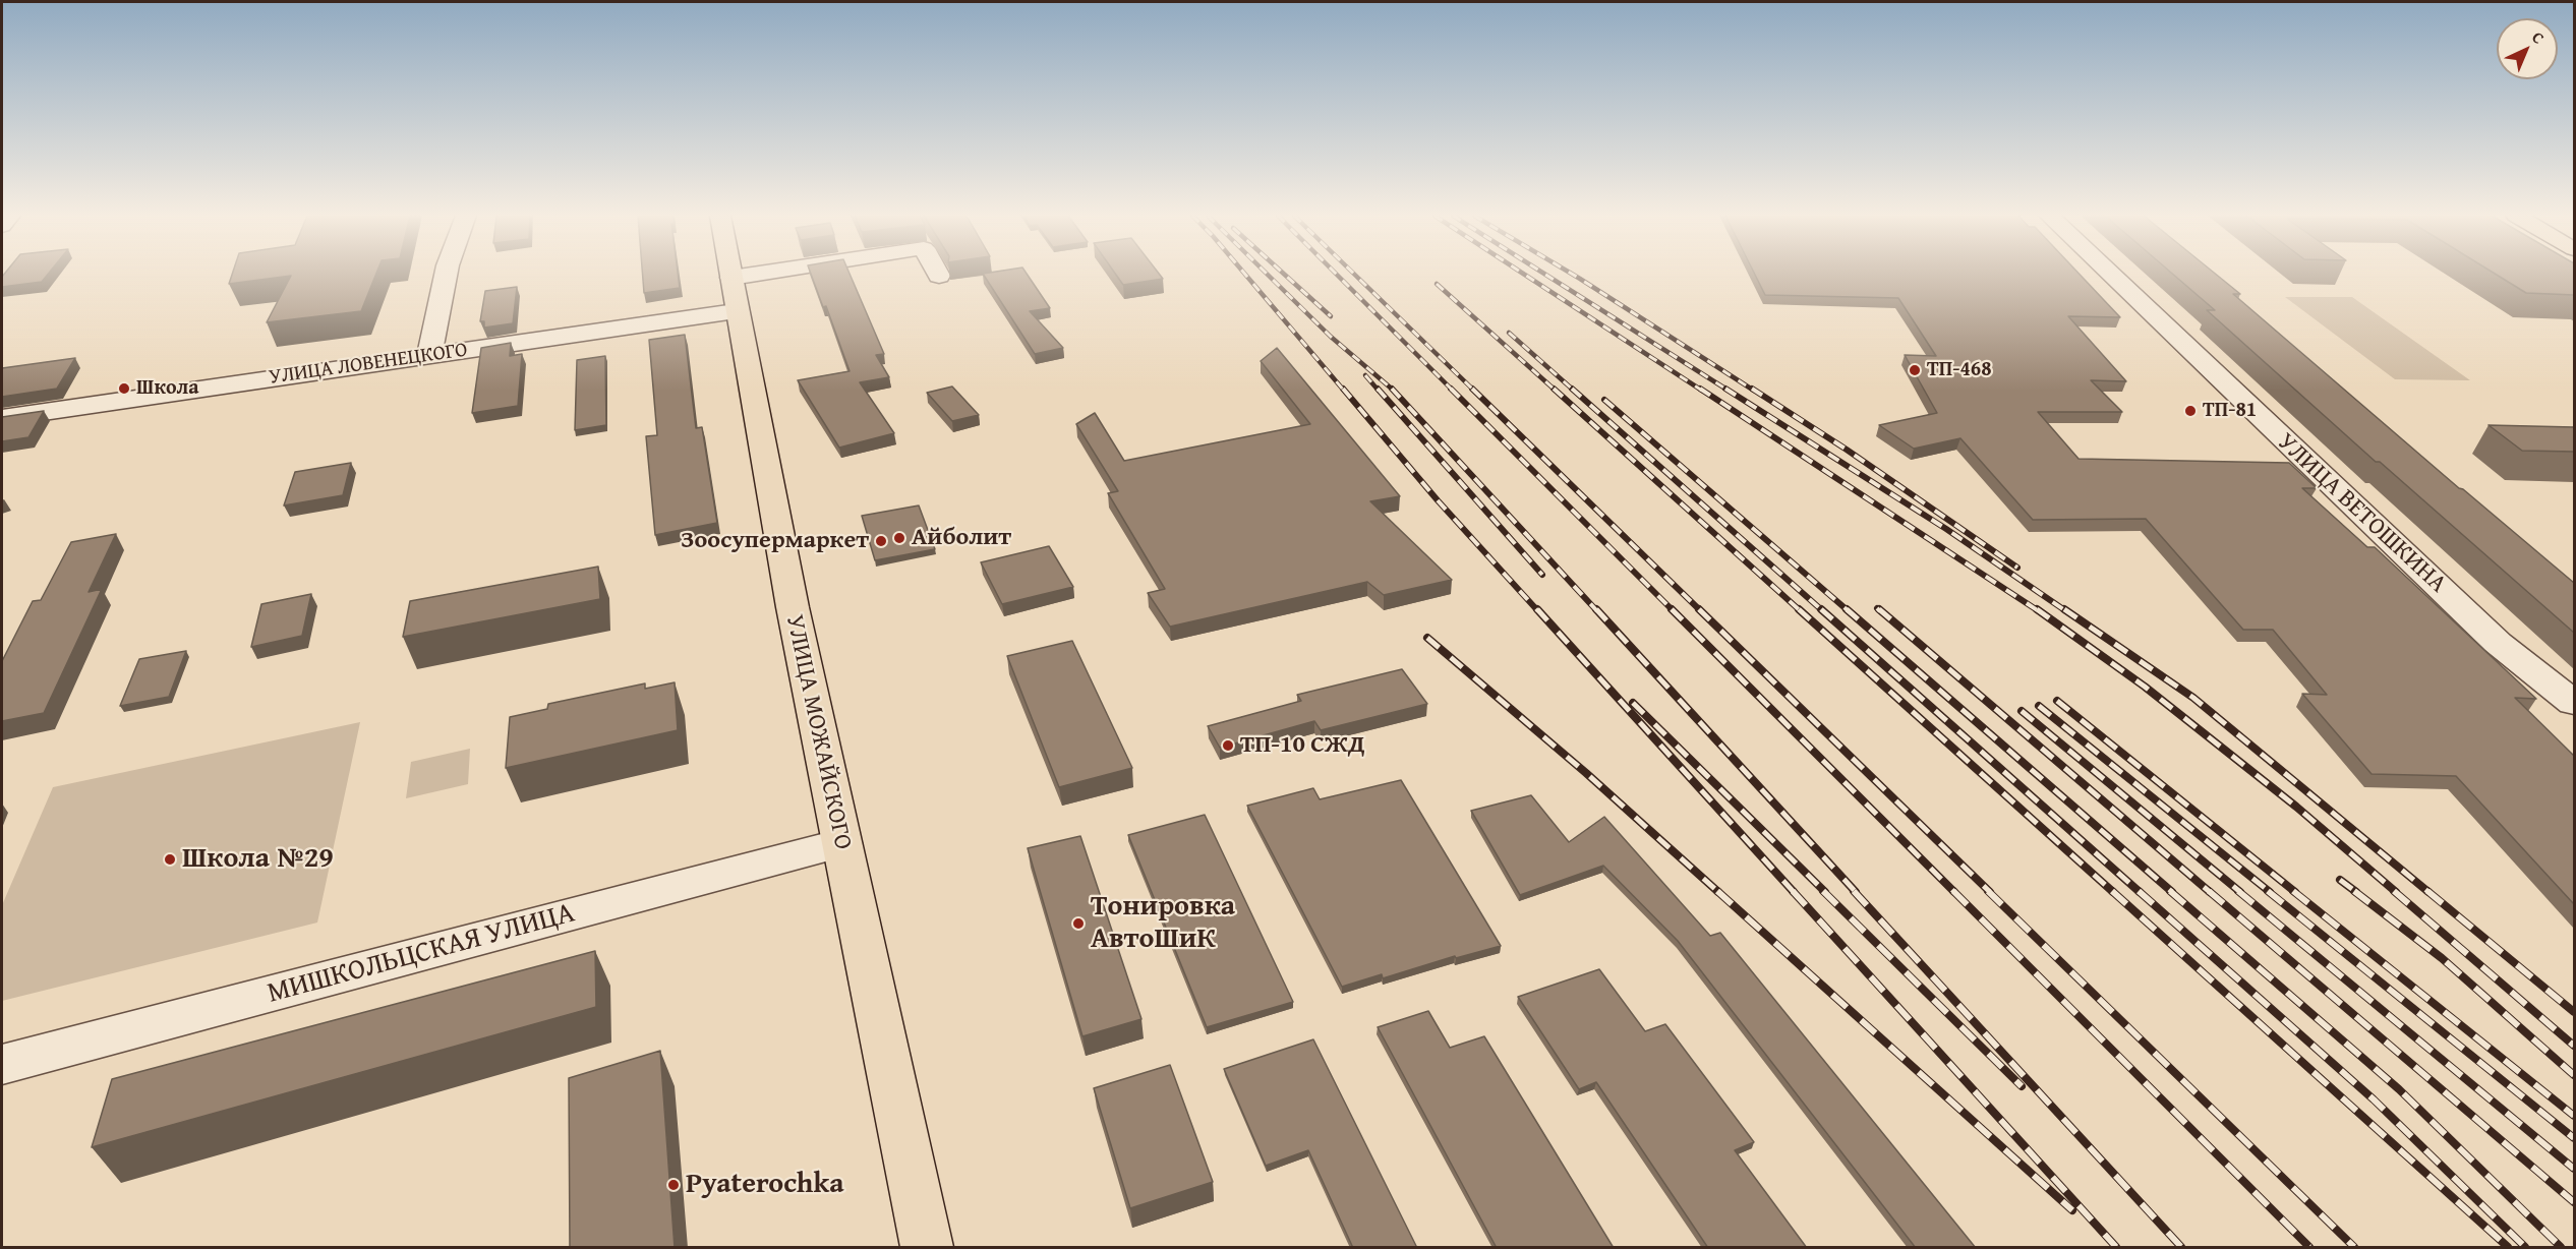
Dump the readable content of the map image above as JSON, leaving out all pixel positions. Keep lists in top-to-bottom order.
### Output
{
  "streets": {
    "main road": ["УЛИЦА МОЖАЙСКОГО"],
    "street": ["УЛИЦА ЛОВЕНЕЦКОГО", "УЛИЦА ВЕТОШКИНА", "МИШКОЛЬЦСКАЯ УЛИЦА"]
  },
  "crossings": [
    ["УЛИЦА ЛОВЕНЕЦКОГО", "УЛИЦА МОЖАЙСКОГО"],
    ["УЛИЦА МОЖАЙСКОГО", "МИШКОЛЬЦСКАЯ УЛИЦА"]
  ],
  "places": [
    "ТП-468",
    "Школа",
    "ТП-81",
    "Айболит",
    "Зоосупермаркет",
    "ТП-10 СЖД",
    "Школа №29",
    "Тонировка АвтоШиК",
    "Pyaterochka"
  ],
  "north": "top right"
}
